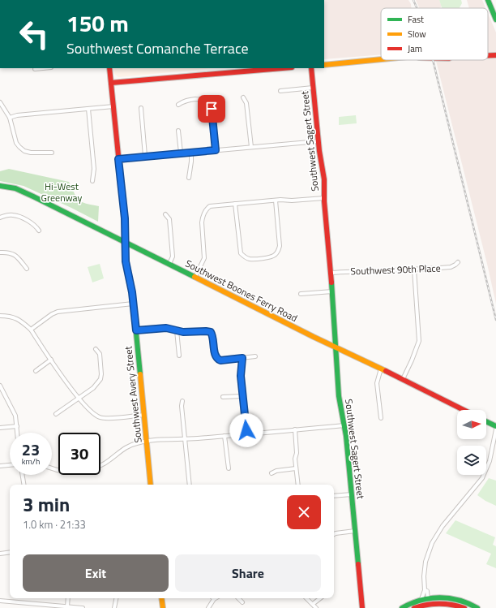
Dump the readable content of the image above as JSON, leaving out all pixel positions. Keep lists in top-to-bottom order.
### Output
{
  "streets": {
    "main road": ["Southwest Sagert Street", "Southwest Boones Ferry Road", "Southwest Avery Street"],
    "street": ["Southwest 90th Place"]
  },
  "crossings": [
    ["Southwest Sagert Street", "Southwest 90th Place"],
    ["Southwest Sagert Street", "Southwest Boones Ferry Road"],
    ["Southwest Boones Ferry Road", "Southwest Avery Street"]
  ],
  "parks": ["Hi-West Greenway"],
  "legend": ["Fast", "Slow", "Jam"],
  "north": "right",
  "page": {
    "turn": ["150 m", "Southwest Comanche Terrace"],
    "speed": "23 km/h",
    "limit": "30",
    "heading": ["3 min", "1.0 km · 21:33"],
    "buttons": ["Exit", "Share"]
  }
}
